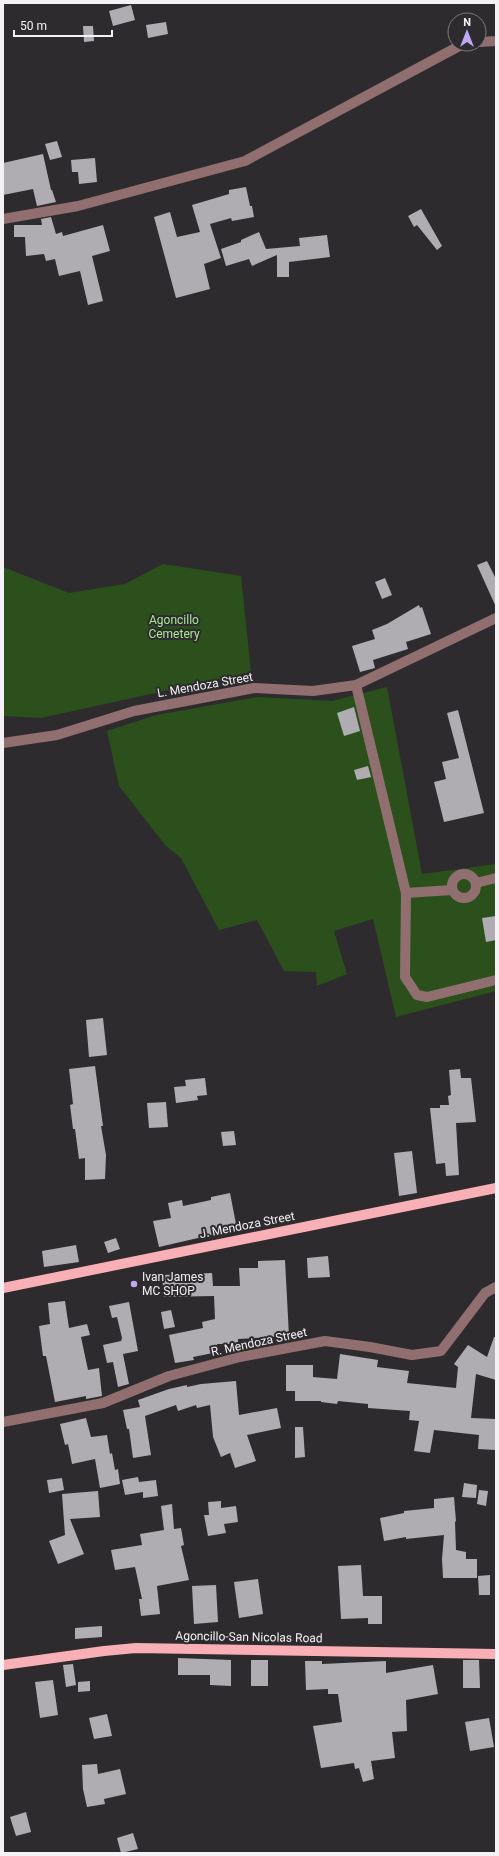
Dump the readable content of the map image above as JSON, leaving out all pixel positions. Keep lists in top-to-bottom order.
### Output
{
  "streets": {
    "main road": ["J. Mendoza Street", "Agoncillo-San Nicolas Road"],
    "street": ["L. Mendoza Street", "R. Mendoza Street"]
  },
  "parks": ["Agoncillo Cemetery"],
  "places": ["Ivan James MC SHOP"],
  "scale_bar": "50 m",
  "north": "top"
}
